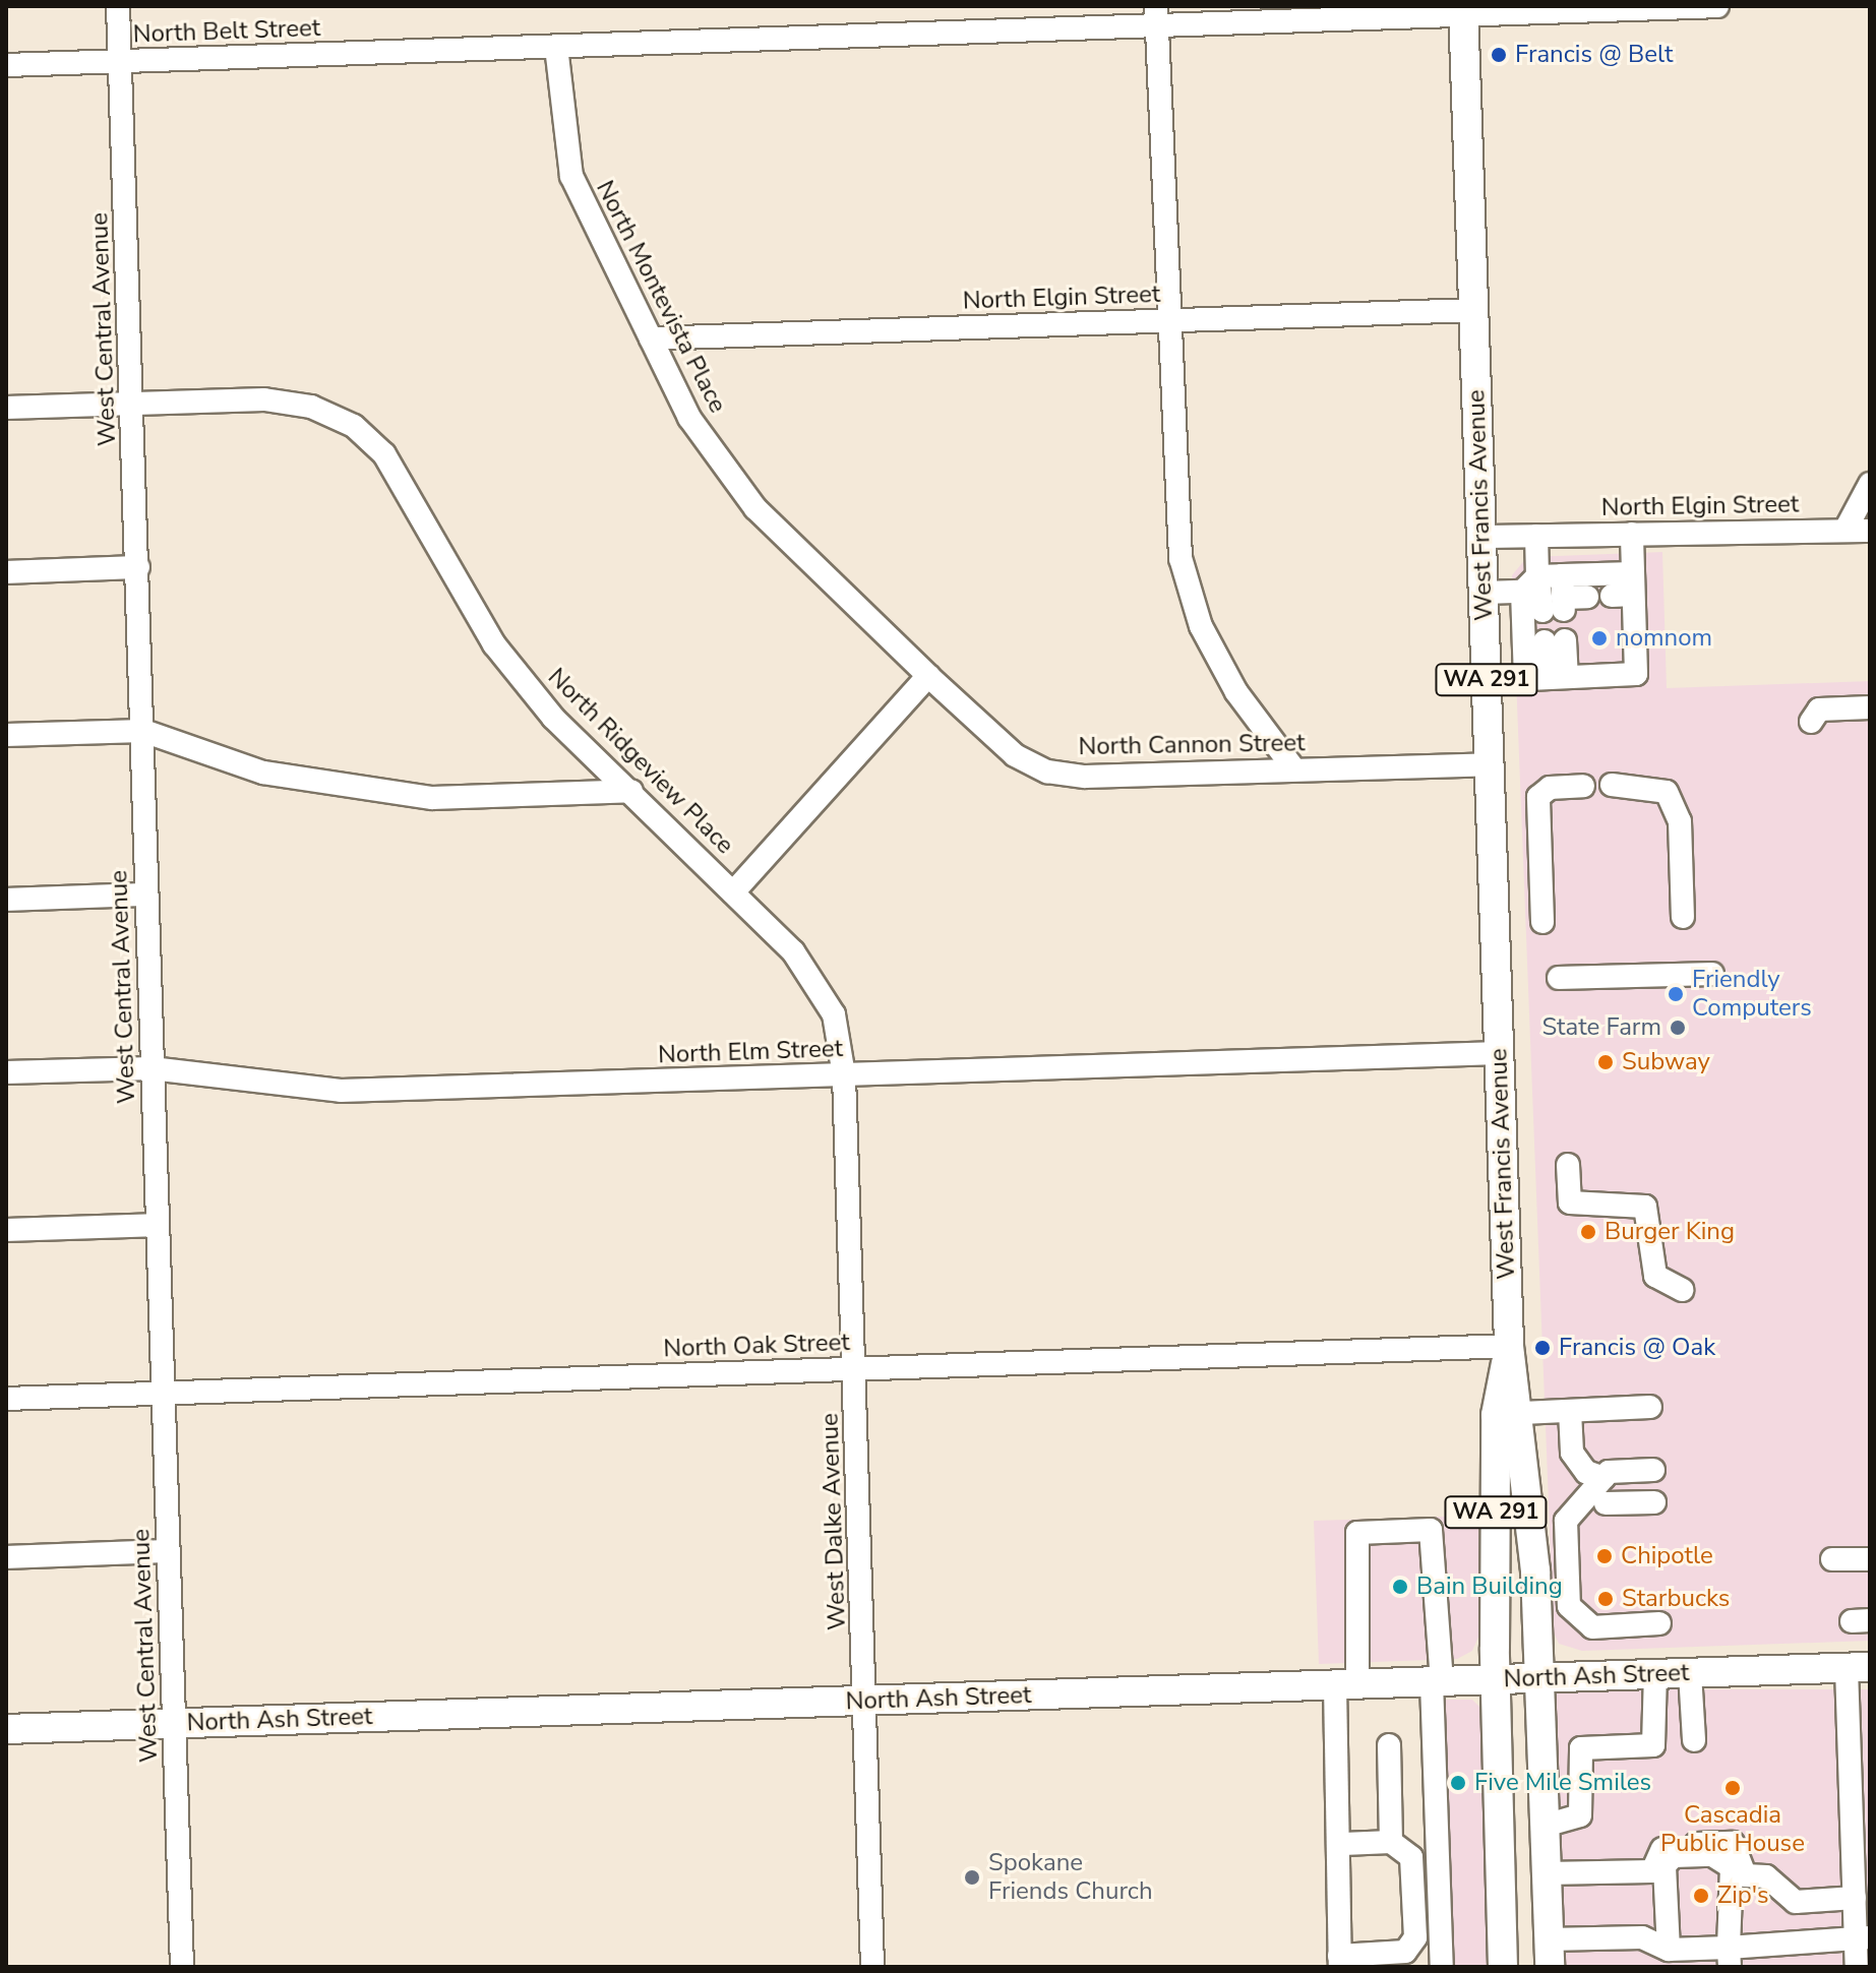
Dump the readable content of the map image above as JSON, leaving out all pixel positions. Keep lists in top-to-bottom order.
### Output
{
  "streets": {
    "main road": ["West Francis Avenue", "WA 291", "North Ash Street"],
    "street": [
      "North Belt Street",
      "North Montevista Place",
      "North Elgin Street",
      "West Central Avenue",
      "North Cannon Street",
      "North Ridgeview Place",
      "North Elm Street",
      "North Oak Street",
      "West Dalke Avenue"
    ]
  },
  "crossings": [
    ["North Belt Street", "North Montevista Place"],
    ["North Belt Street", "West Central Avenue"],
    ["North Belt Street", "West Francis Avenue"],
    ["North Montevista Place", "North Elgin Street"],
    ["North Montevista Place", "North Cannon Street"],
    ["North Elgin Street", "West Francis Avenue"],
    ["West Central Avenue", "North Ridgeview Place"],
    ["West Central Avenue", "North Elm Street"],
    ["West Central Avenue", "North Oak Street"],
    ["West Central Avenue", "North Ash Street"],
    ["West Francis Avenue", "North Cannon Street"],
    ["West Francis Avenue", "North Elm Street"],
    ["West Francis Avenue", "North Oak Street"],
    ["West Francis Avenue", "North Ash Street"],
    ["North Ridgeview Place", "North Elm Street"],
    ["North Ridgeview Place", "West Dalke Avenue"],
    ["North Elm Street", "West Dalke Avenue"],
    ["North Oak Street", "West Dalke Avenue"],
    ["West Dalke Avenue", "North Ash Street"]
  ],
  "places": [
    "Francis @ Belt",
    "nomnom",
    "Friendly Computers",
    "State Farm",
    "Subway",
    "Burger King",
    "Francis @ Oak",
    "Chipotle",
    "Bain Building",
    "Starbucks",
    "Five Mile Smiles",
    "Cascadia Public House",
    "Spokane Friends Church",
    "Zip's"
  ]
}
